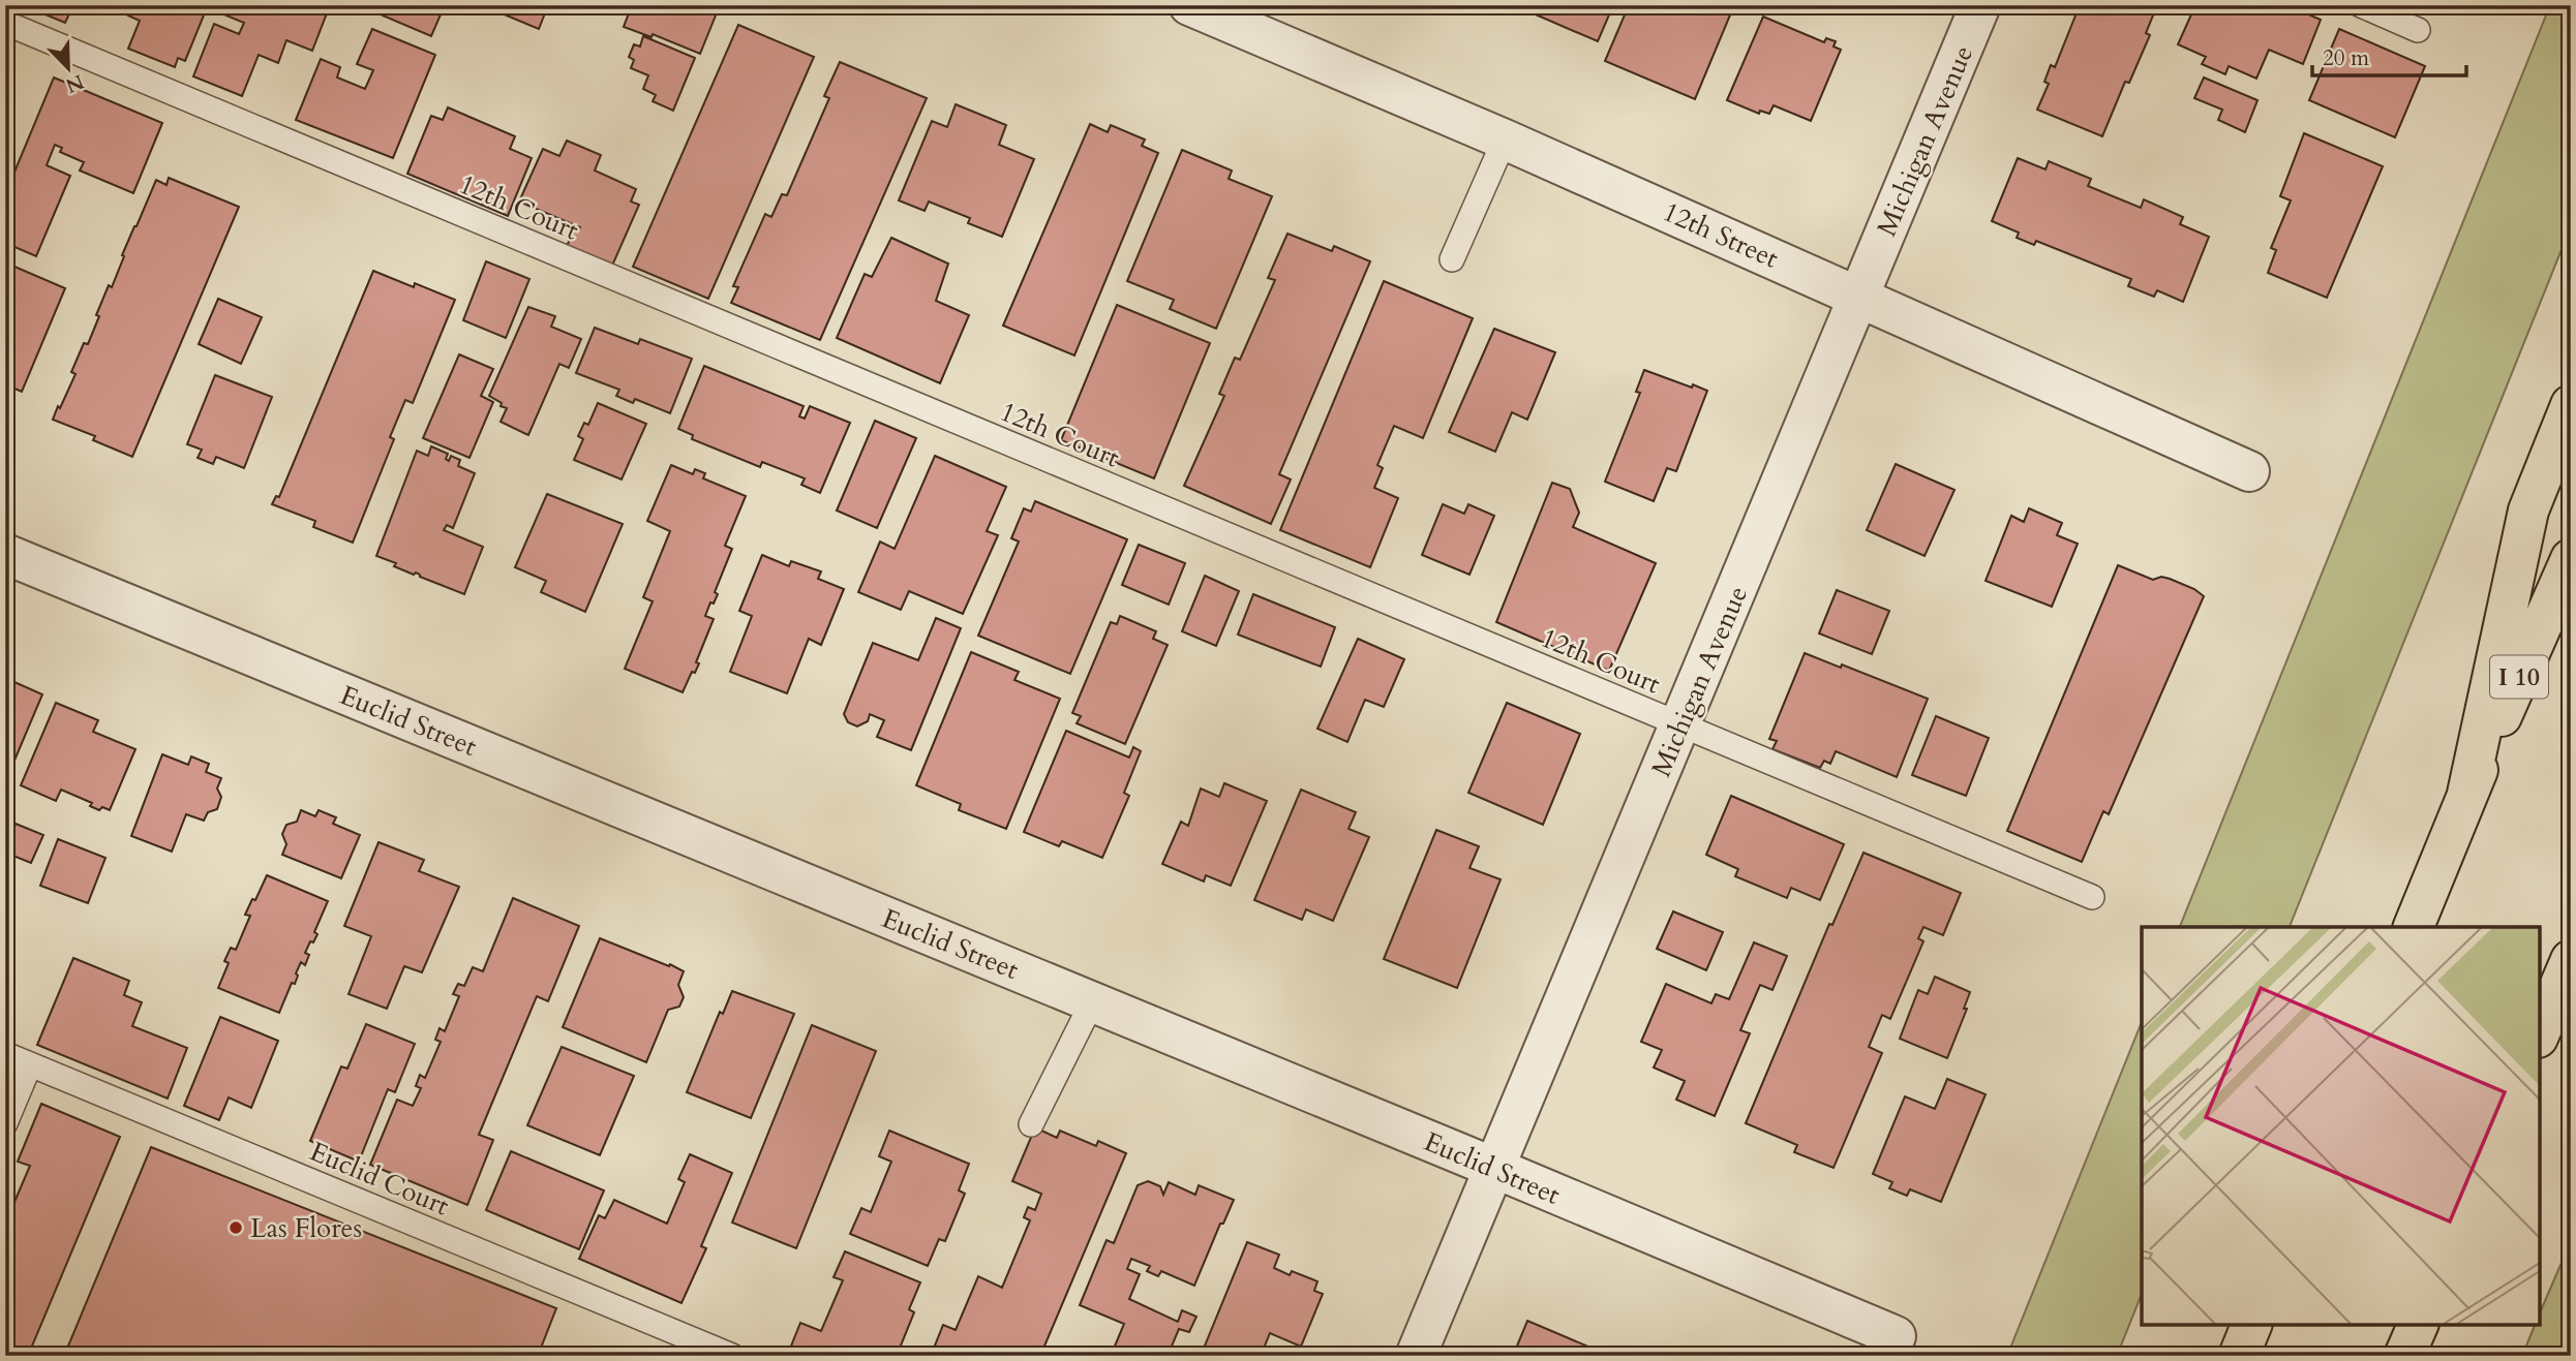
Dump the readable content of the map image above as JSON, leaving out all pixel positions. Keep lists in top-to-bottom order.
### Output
{
  "streets": {
    "highway": ["I 10"],
    "street": ["Michigan Avenue", "12th Street", "Euclid Street"],
    "lane": ["12th Court", "Euclid Court"]
  },
  "crossings": [
    ["Michigan Avenue", "12th Court"],
    ["Michigan Avenue", "12th Street"],
    ["Michigan Avenue", "Euclid Street"]
  ],
  "places": ["Las Flores"],
  "scale_bar": "20 m",
  "north": "bottom right"
}
